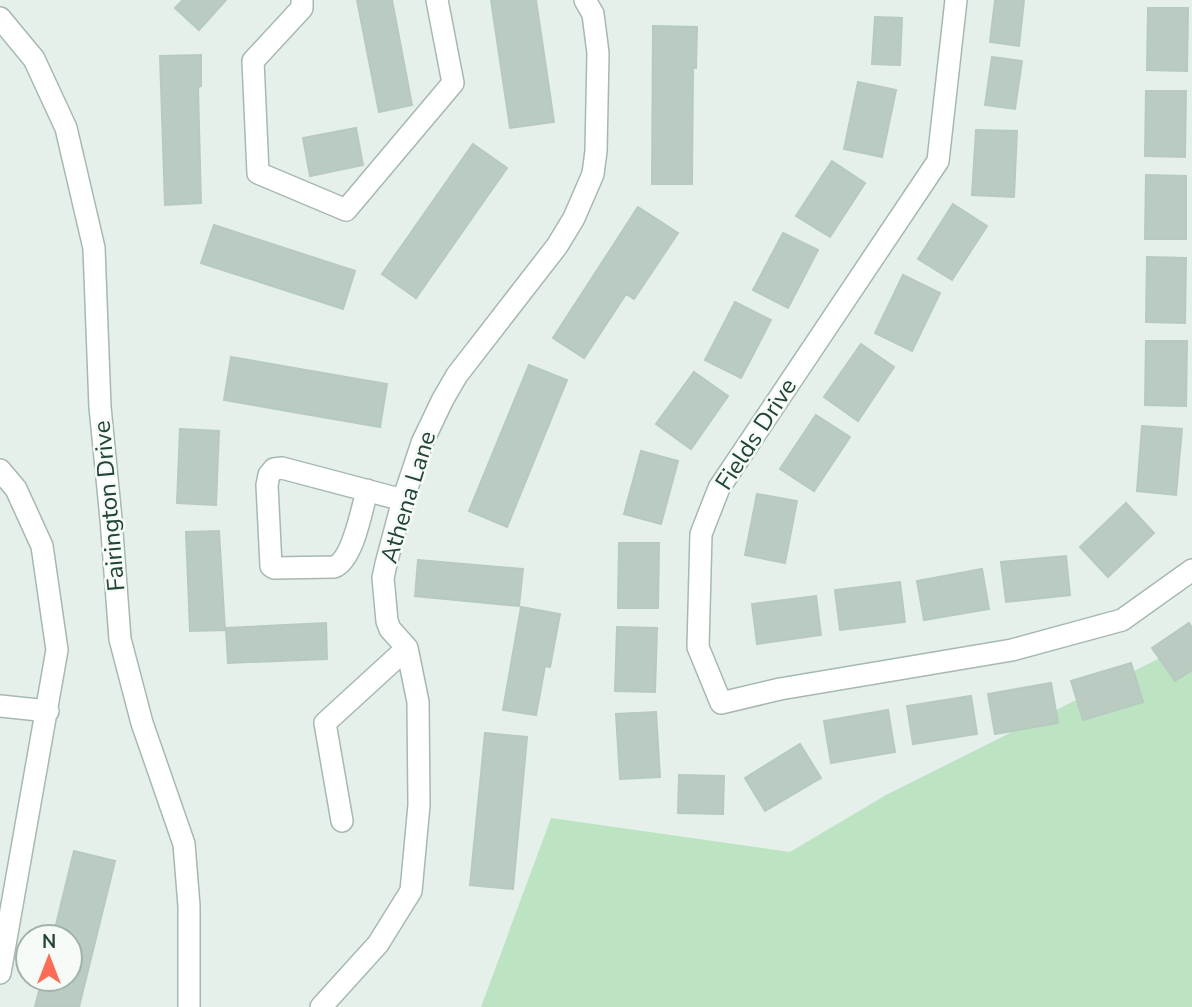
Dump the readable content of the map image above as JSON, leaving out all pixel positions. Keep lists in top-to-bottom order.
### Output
{
  "streets": {
    "street": ["Fields Drive", "Athena Lane", "Fairington Drive"]
  },
  "north": "top"
}
